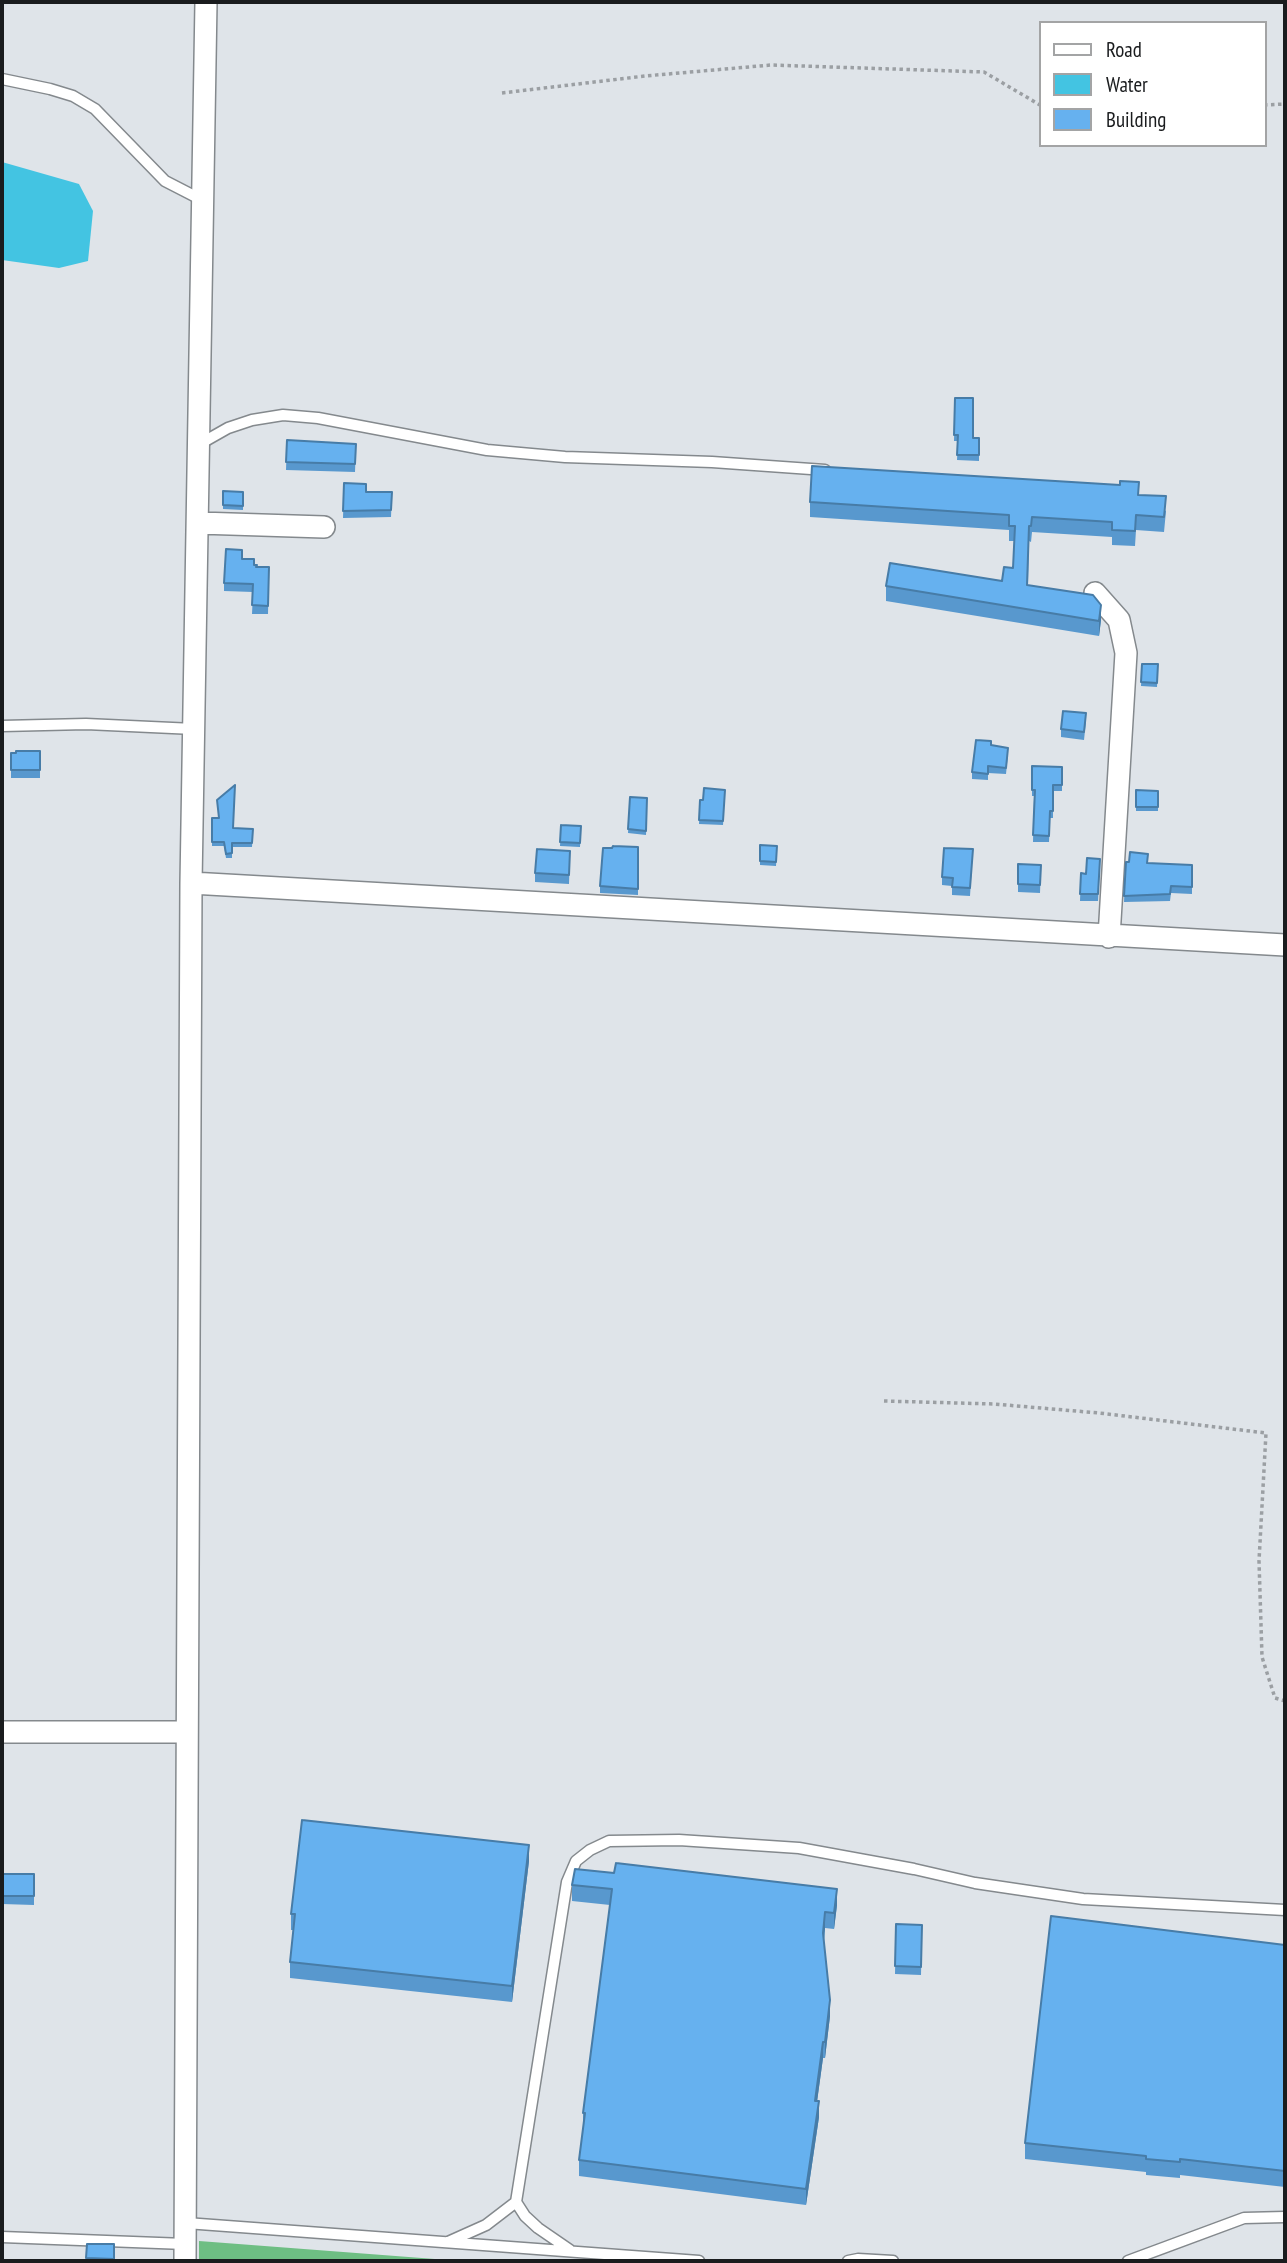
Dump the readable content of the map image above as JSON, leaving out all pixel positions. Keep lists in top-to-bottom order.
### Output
{
  "legend": ["Road", "Water", "Building"]
}
